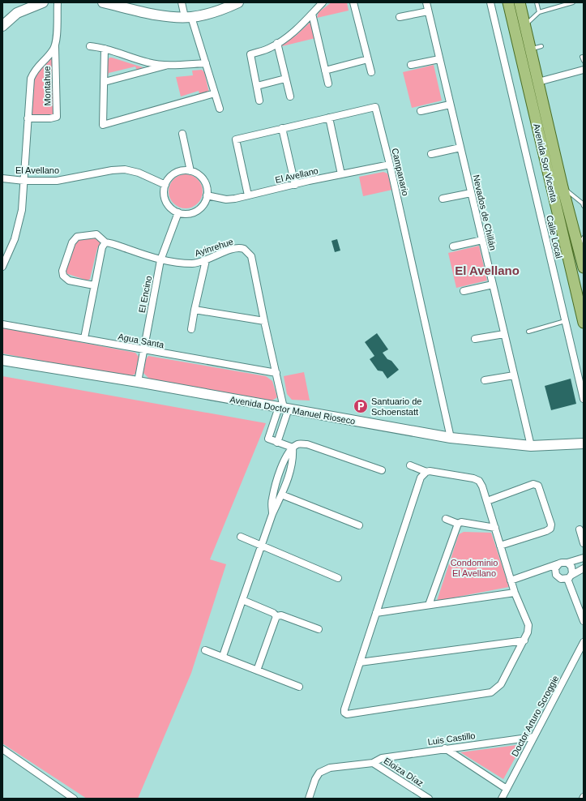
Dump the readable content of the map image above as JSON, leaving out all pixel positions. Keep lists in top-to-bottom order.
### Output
{
  "streets": {
    "main road": ["Avenida Sor Vicenta"],
    "street": [
      "Montahue",
      "El Avellano",
      "Campanario",
      "Nevados de Chillán",
      "Calle Local",
      "Ayinrehue",
      "El Encino",
      "Agua Santa",
      "Avenida Doctor Manuel Rioseco",
      "Doctor Arturo Scroggie",
      "Luis Castillo",
      "Eloiza Díaz"
    ]
  },
  "crossings": [
    ["Montahue", "El Avellano"],
    ["El Avellano", "Campanario"],
    ["El Avellano", "El Encino"],
    ["Campanario", "Avenida Doctor Manuel Rioseco"],
    ["Nevados de Chillán", "Avenida Doctor Manuel Rioseco"],
    ["Ayinrehue", "El Encino"],
    ["Ayinrehue", "Agua Santa"],
    ["Ayinrehue", "Avenida Doctor Manuel Rioseco"],
    ["El Encino", "Agua Santa"],
    ["El Encino", "Avenida Doctor Manuel Rioseco"],
    ["Doctor Arturo Scroggie", "Luis Castillo"],
    ["Luis Castillo", "Eloiza Díaz"]
  ],
  "districts": ["El Avellano"],
  "parks": ["Condominio El Avellano"],
  "places": {
    "parking": ["Santuario de Schoenstatt"]
  }
}
